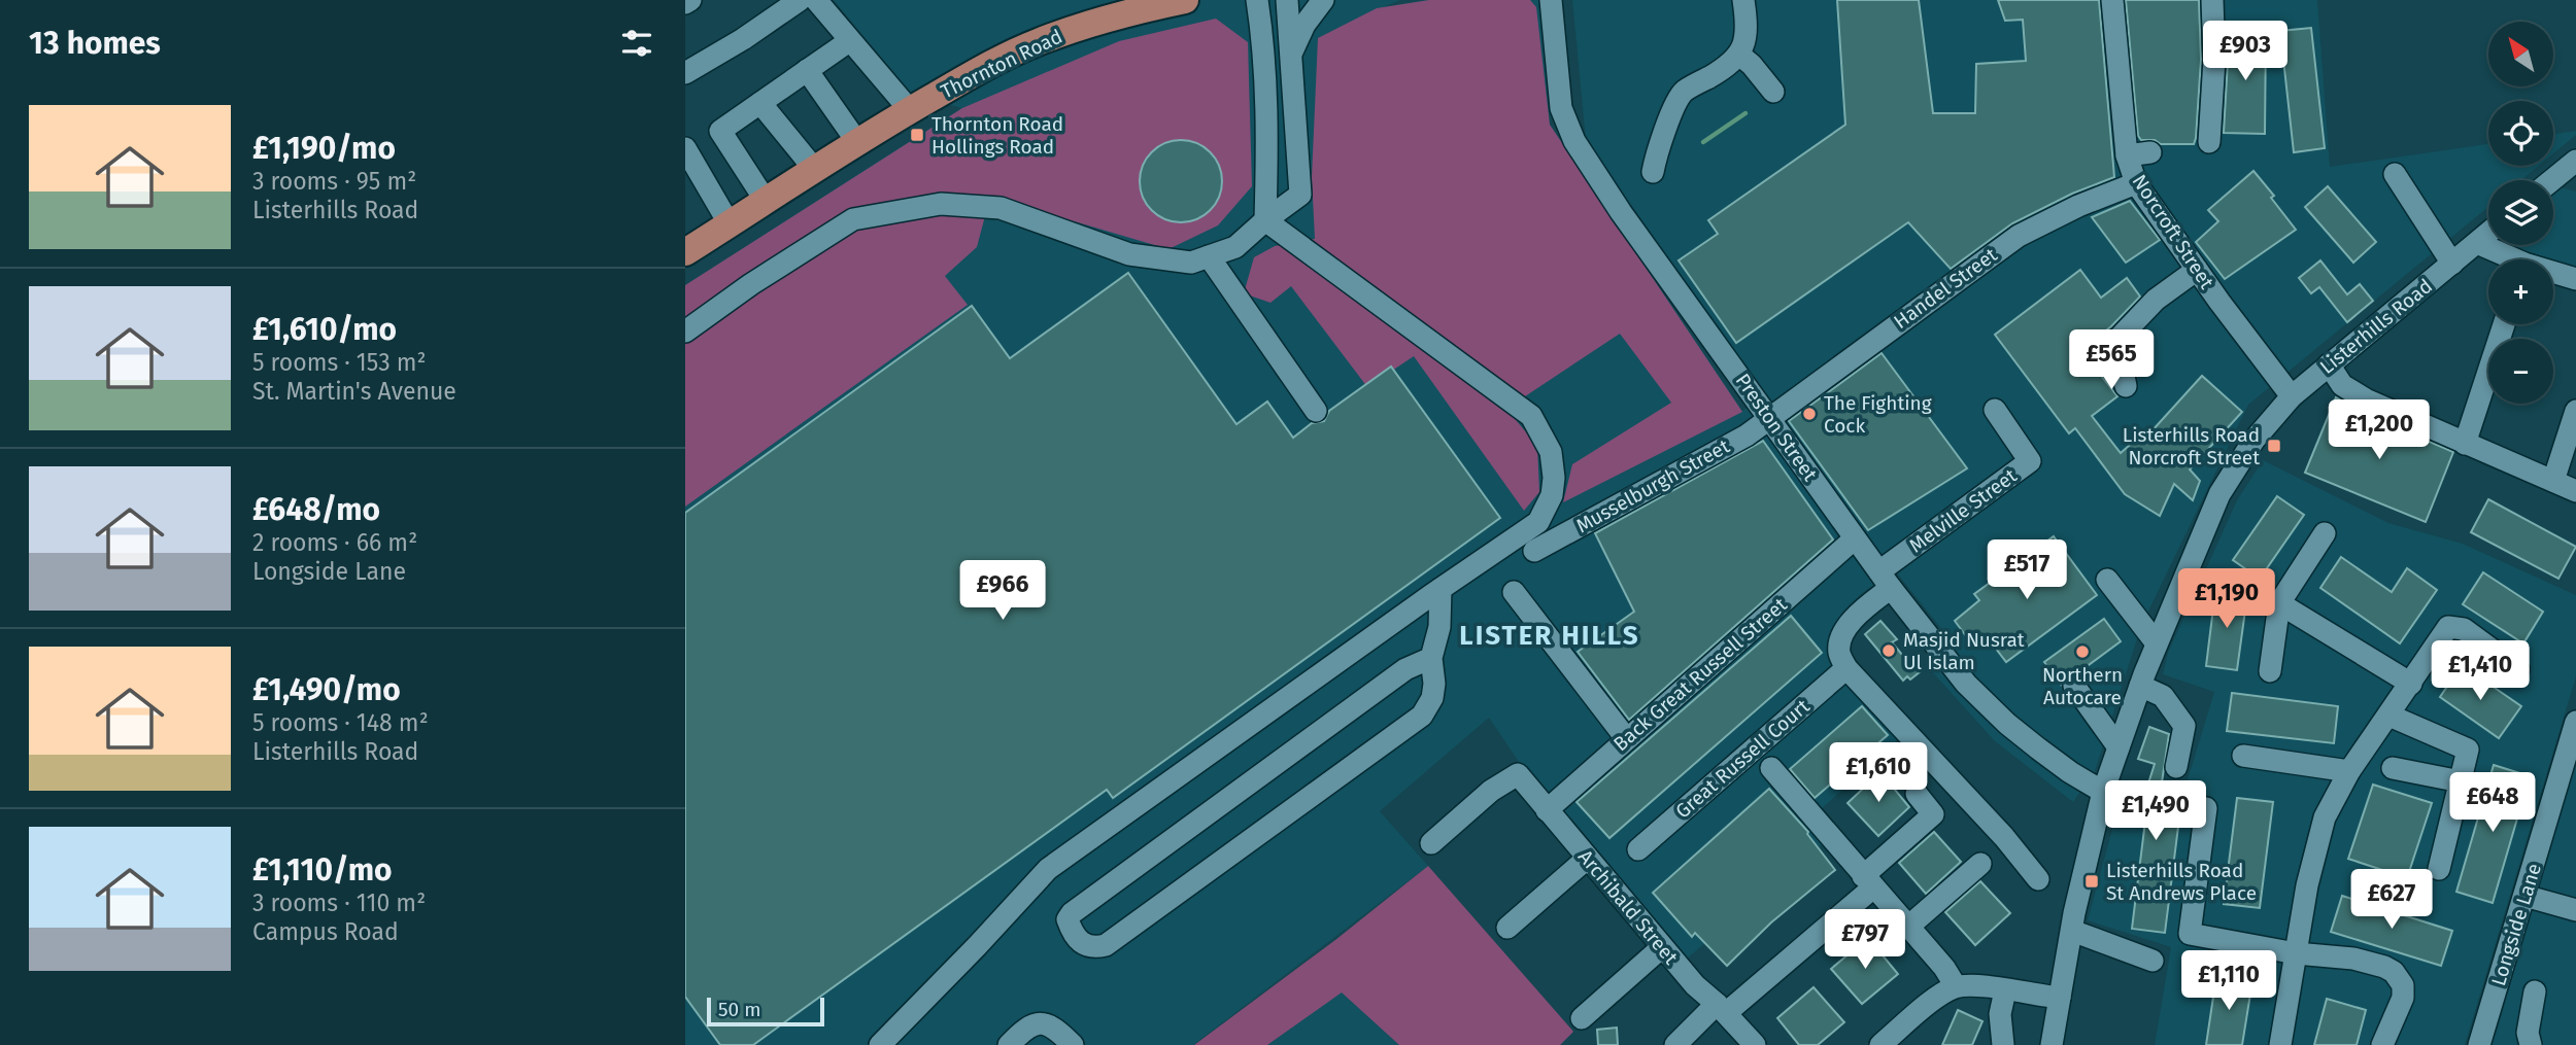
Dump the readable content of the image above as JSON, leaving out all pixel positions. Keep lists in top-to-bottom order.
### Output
{
  "streets": {
    "main road": ["Thornton Road"],
    "street": [
      "Norcroft Street",
      "Handel Street",
      "Listerhills Road",
      "Preston Street",
      "Musselburgh Street",
      "Melville Street",
      "Back Great Russell Street",
      "Great Russell Court",
      "Archibald Street",
      "Longside Lane"
    ]
  },
  "crossings": [
    ["Norcroft Street", "Handel Street"],
    ["Norcroft Street", "Listerhills Road"],
    ["Handel Street", "Preston Street"],
    ["Handel Street", "Musselburgh Street"],
    ["Listerhills Road", "Preston Street"],
    ["Preston Street", "Musselburgh Street"],
    ["Preston Street", "Melville Street"],
    ["Preston Street", "Back Great Russell Street"],
    ["Back Great Russell Street", "Archibald Street"]
  ],
  "districts": ["LISTER HILLS"],
  "places": {
    "transit": ["Thornton Road Hollings Road", "Listerhills Road Norcroft Street", "Listerhills Road St Andrews Place"],
    "other": ["The Fighting Cock", "Masjid Nusrat Ul Islam", "Northern Autocare"]
  },
  "scale_bar": "50 m",
  "north": "top left",
  "page": {
    "heading": "13 homes",
    "price": [
      "£903",
      "£565",
      "£1,200",
      "£517",
      "£966",
      "£1,190",
      "£1,410",
      "£1,610",
      "£648",
      "£1,490",
      "£627",
      "£797",
      "£1,110"
    ],
    "map_buttons": ["+", "−"],
    "list": [
      {
        "name": "£1,190/mo",
        "note": "3 rooms · 95 m² · Listerhills Road"
      },
      {
        "name": "£1,610/mo",
        "note": "5 rooms · 153 m² · St. Martin's Avenue"
      },
      {
        "name": "£648/mo",
        "note": "2 rooms · 66 m² · Longside Lane"
      },
      {
        "name": "£1,490/mo",
        "note": "5 rooms · 148 m² · Listerhills Road"
      },
      {
        "name": "£1,110/mo",
        "note": "3 rooms · 110 m² · Campus Road"
      }
    ],
    "scale": "50 m"
  }
}
